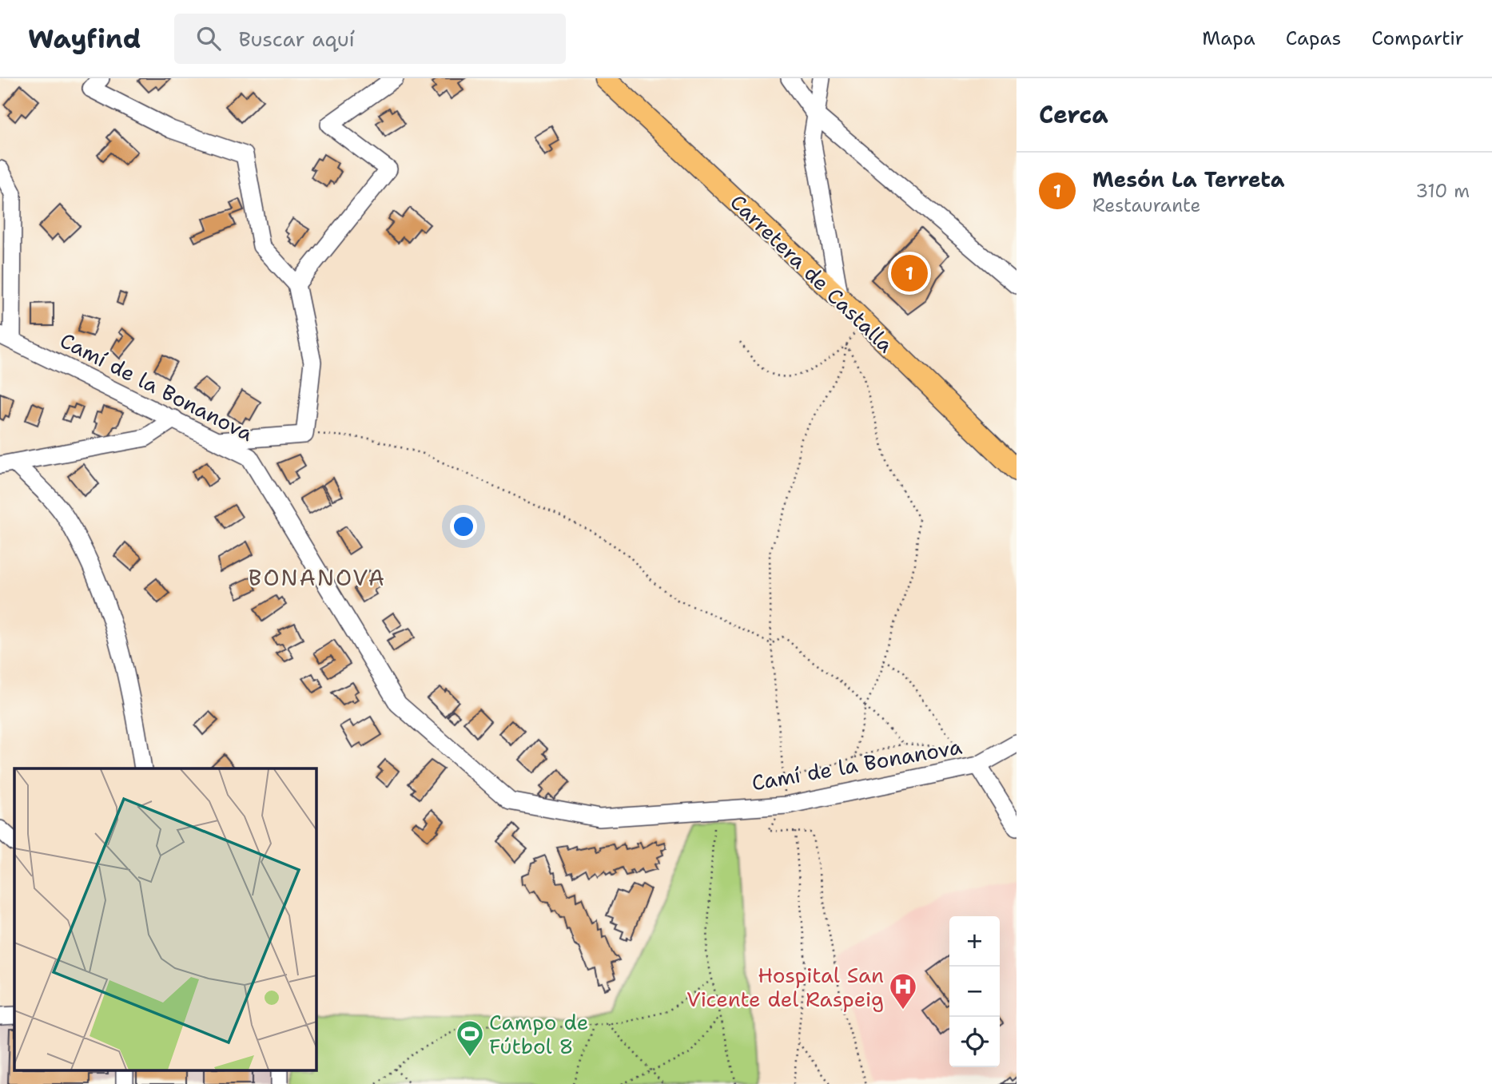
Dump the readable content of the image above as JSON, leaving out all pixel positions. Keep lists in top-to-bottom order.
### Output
{
  "streets": {
    "main road": ["Carretera de Castalla"],
    "street": ["Camí de la Bonanova"]
  },
  "districts": ["BONANOVA"],
  "places": {
    "hospital": ["Hospital San Vicente del Raspeig"],
    "sports": ["Campo de Fútbol 8"]
  },
  "page": {
    "header": "Wayfind",
    "search": "Buscar aquí",
    "nav": ["Mapa", "Capas", "Compartir"],
    "heading": "Cerca",
    "list": [
      {
        "mark": "1",
        "name": "Mesón La Terreta",
        "note": "Restaurante",
        "value": "310 m"
      }
    ],
    "pins": "1",
    "map_buttons": ["+", "−"]
  }
}
